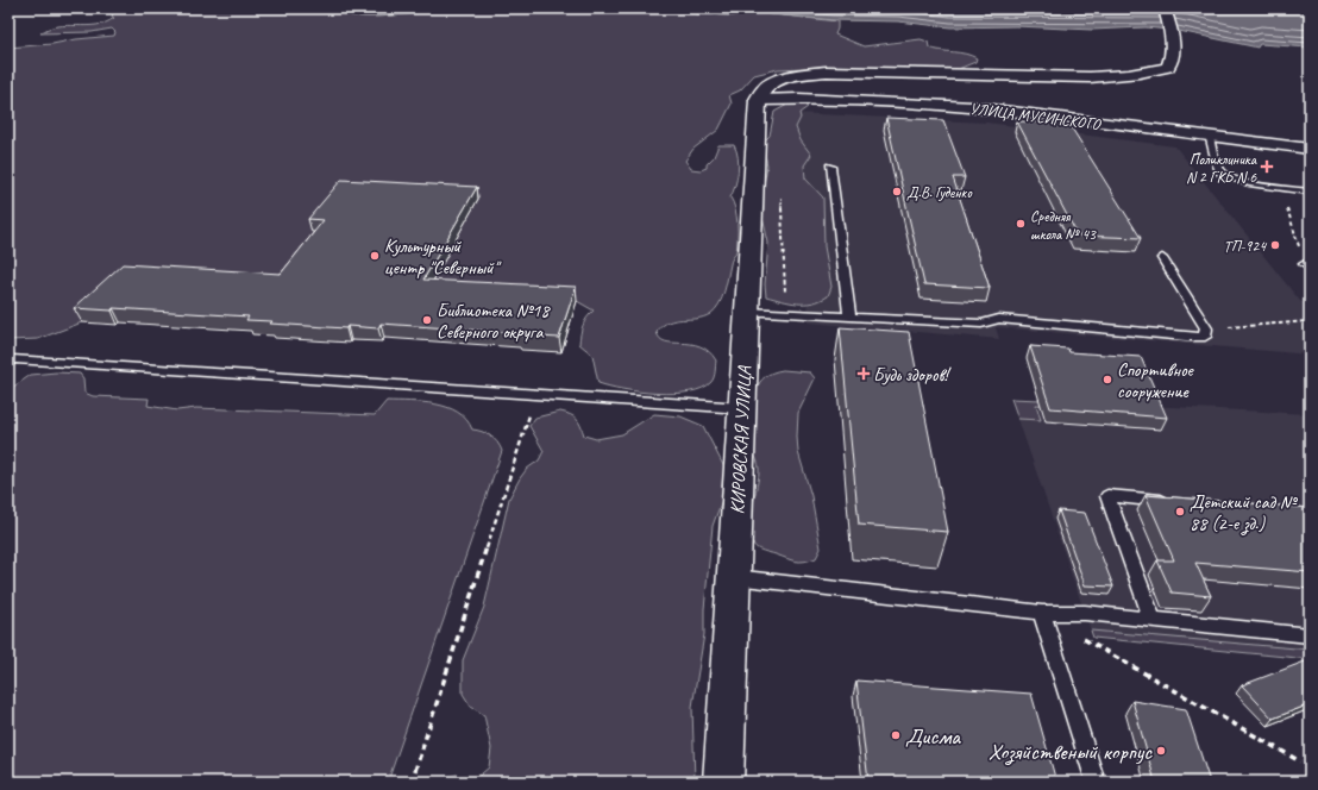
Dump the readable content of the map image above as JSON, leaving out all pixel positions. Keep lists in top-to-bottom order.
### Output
{
  "streets": {
    "street": ["УЛИЦА МУСИНСКОГО", "КИРОВСКАЯ УЛИЦА"]
  },
  "crossings": [
    ["УЛИЦА МУСИНСКОГО", "КИРОВСКАЯ УЛИЦА"]
  ],
  "places": {
    "health": ["Поликлиника N 2 ГКБ N 6", "Будь здоров!"],
    "other": [
      "Д.В. Гуденко",
      "Средняя школа № 43",
      "ТП-924",
      "Культурный центр \"Северный\"",
      "Библиотека №18 Северного округа",
      "Спортивное сооружение",
      "Детский сад № 88 (2-е зд.)",
      "Дисма",
      "Хозяйственый корпус"
    ]
  }
}
